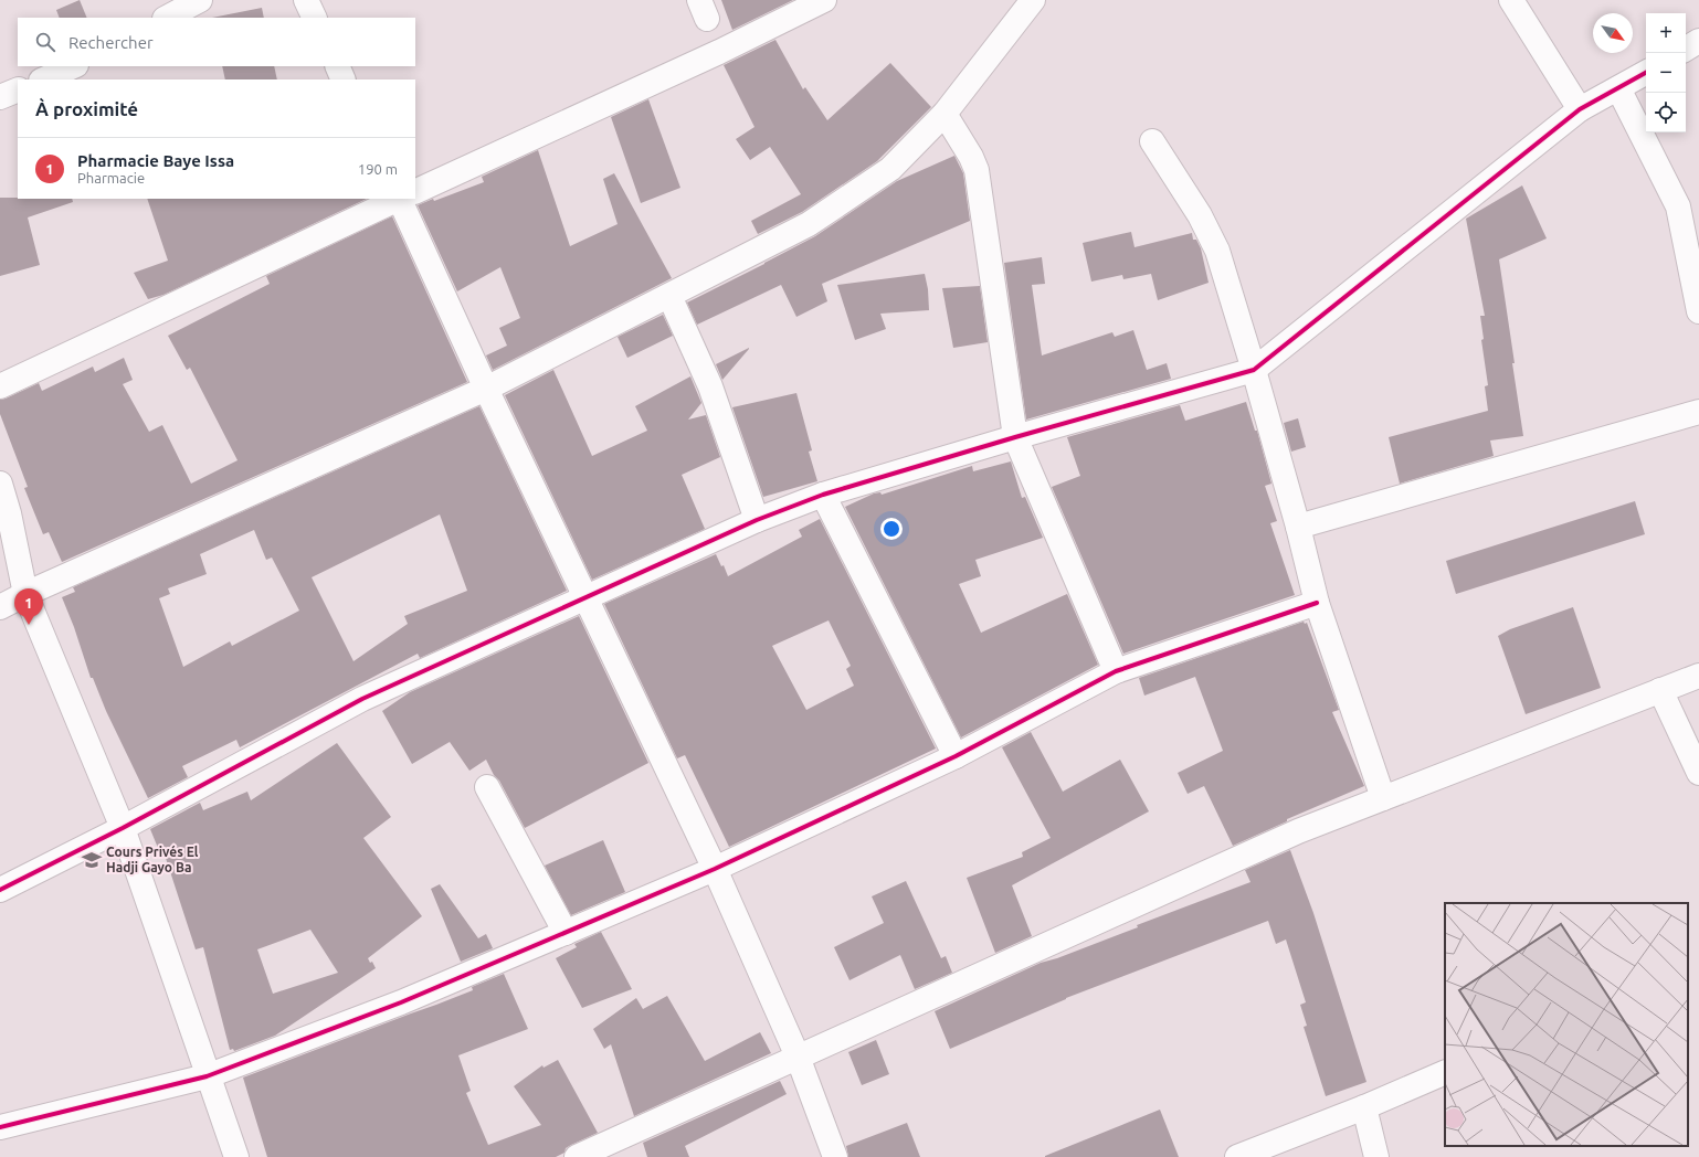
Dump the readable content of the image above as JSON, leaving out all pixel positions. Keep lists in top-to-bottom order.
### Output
{
  "places": {
    "school or university": ["Cours Privés El Hadji Gayo Ba"]
  },
  "north": "bottom right",
  "page": {
    "map_buttons": ["+", "−"],
    "search": "Rechercher",
    "heading": "À proximité",
    "list": [
      {
        "mark": "1",
        "name": "Pharmacie Baye Issa",
        "note": "Pharmacie",
        "value": "190 m"
      }
    ],
    "pins": "1"
  }
}
